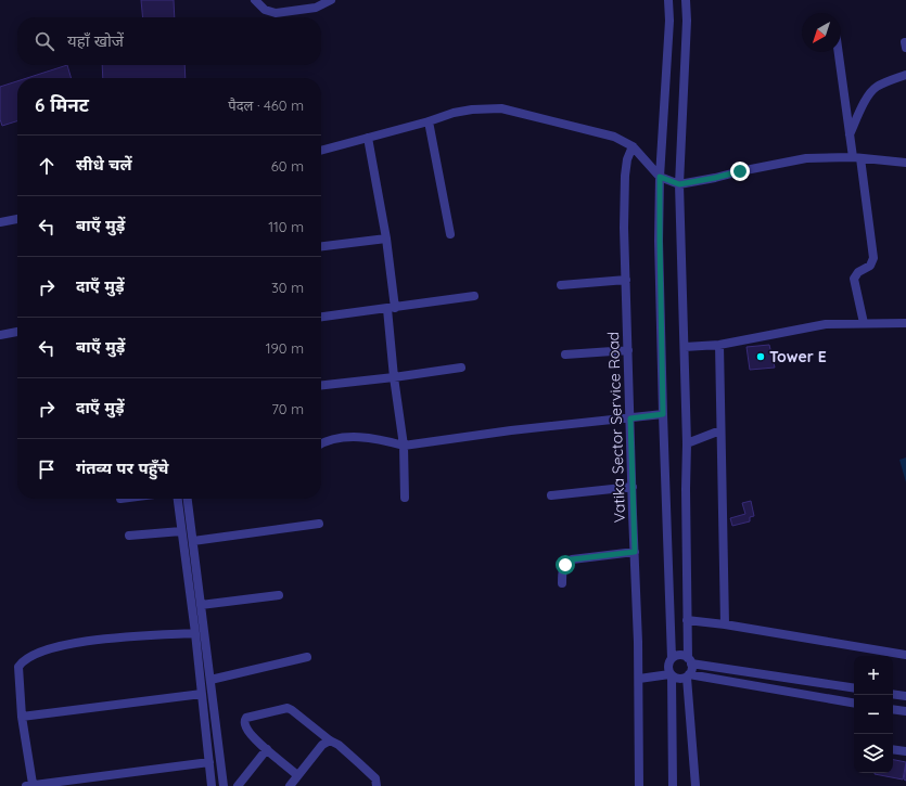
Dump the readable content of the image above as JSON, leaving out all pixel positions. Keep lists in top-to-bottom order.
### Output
{
  "streets": {
    "street": ["Vatika Sector Service Road"]
  },
  "places": ["Tower E"],
  "north": "bottom left",
  "page": {
    "search": "यहाँ खोजें",
    "heading": ["6 मिनट", "पैदल · 460 m"],
    "list": [
      ["सीधे चलें", "60 m"],
      ["बाएँ मुड़ें", "110 m"],
      ["दाएँ मुड़ें", "30 m"],
      ["बाएँ मुड़ें", "190 m"],
      ["दाएँ मुड़ें", "70 m"],
      "गंतव्य पर पहुँचे"
    ],
    "map_buttons": ["+", "−"]
  }
}
